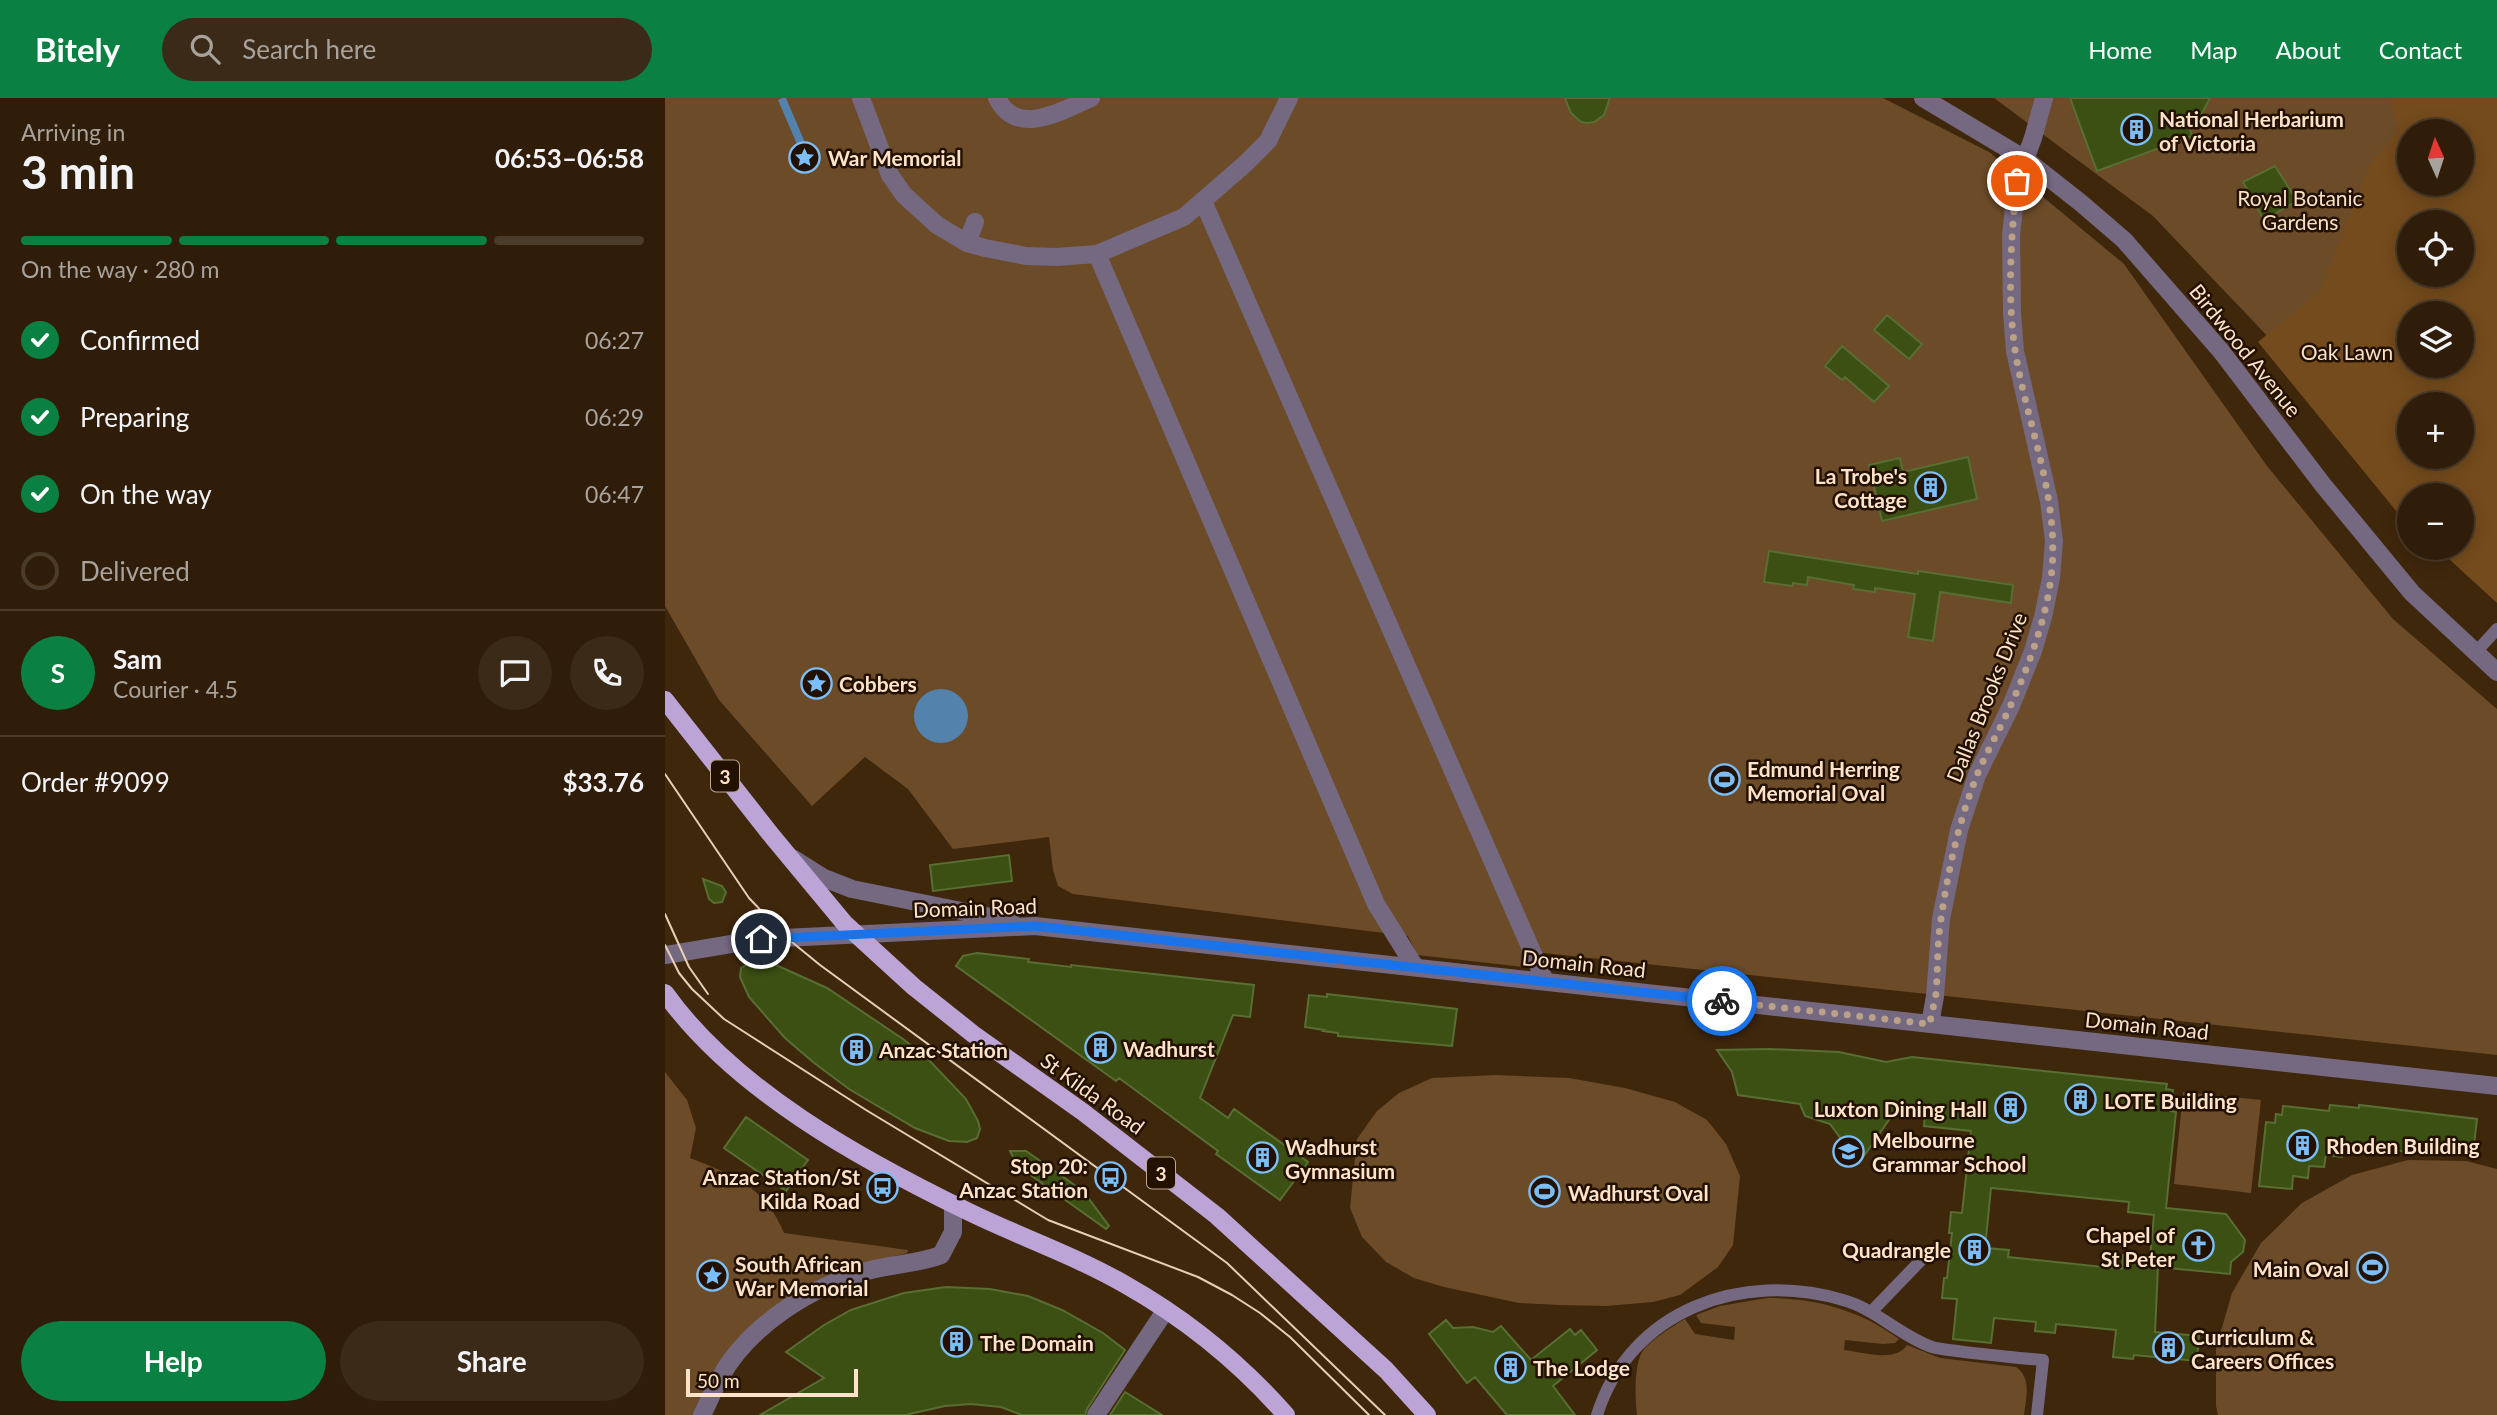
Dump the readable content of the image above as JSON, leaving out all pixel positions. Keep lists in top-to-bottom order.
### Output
{
  "streets": {
    "main road": ["3", "St Kilda Road"],
    "street": ["Birdwood Avenue", "Dallas Brooks Drive", "Domain Road"]
  },
  "crossings": [
    ["Birdwood Avenue", "Dallas Brooks Drive"],
    ["Dallas Brooks Drive", "Domain Road"],
    ["Domain Road", "St Kilda Road"]
  ],
  "parks": ["Royal Botanic Gardens", "Oak Lawn"],
  "places": {
    "building": [
      "National Herbarium of Victoria",
      "La Trobe's Cottage",
      "Wadhurst",
      "Anzac Station",
      "LOTE Building",
      "Luxton Dining Hall",
      "Rhoden Building",
      "Wadhurst Gymnasium",
      "Quadrangle",
      "The Domain",
      "Curriculum & Careers Offices",
      "The Lodge"
    ],
    "place": ["War Memorial", "Cobbers", "South African War Memorial"],
    "sports": ["Edmund Herring Memorial Oval", "Wadhurst Oval", "Main Oval"],
    "school or university": ["Melbourne Grammar School"],
    "bus stop": ["Stop 20: Anzac Station", "Anzac Station/St Kilda Road"],
    "church": ["Chapel of St Peter"]
  },
  "scale_bar": "50 m",
  "north": "top",
  "page": {
    "header": "Bitely",
    "search": "Search here",
    "nav": [
      "Home",
      "Map",
      "About",
      "Contact"
    ],
    "heading": ["3 min", "Arriving in", "06:53–06:58"],
    "panel": [
      "Sam",
      "Courier · 4.5",
      "Order #9099",
      "$33.76"
    ],
    "map_buttons": ["+", "−"],
    "bar": "On the way · 280 m",
    "list": [
      ["Confirmed", "06:27"],
      ["Preparing", "06:29"],
      ["On the way", "06:47"],
      "Delivered"
    ],
    "round": "S",
    "buttons": ["Help", "Share"],
    "scale": "50 m"
  }
}
